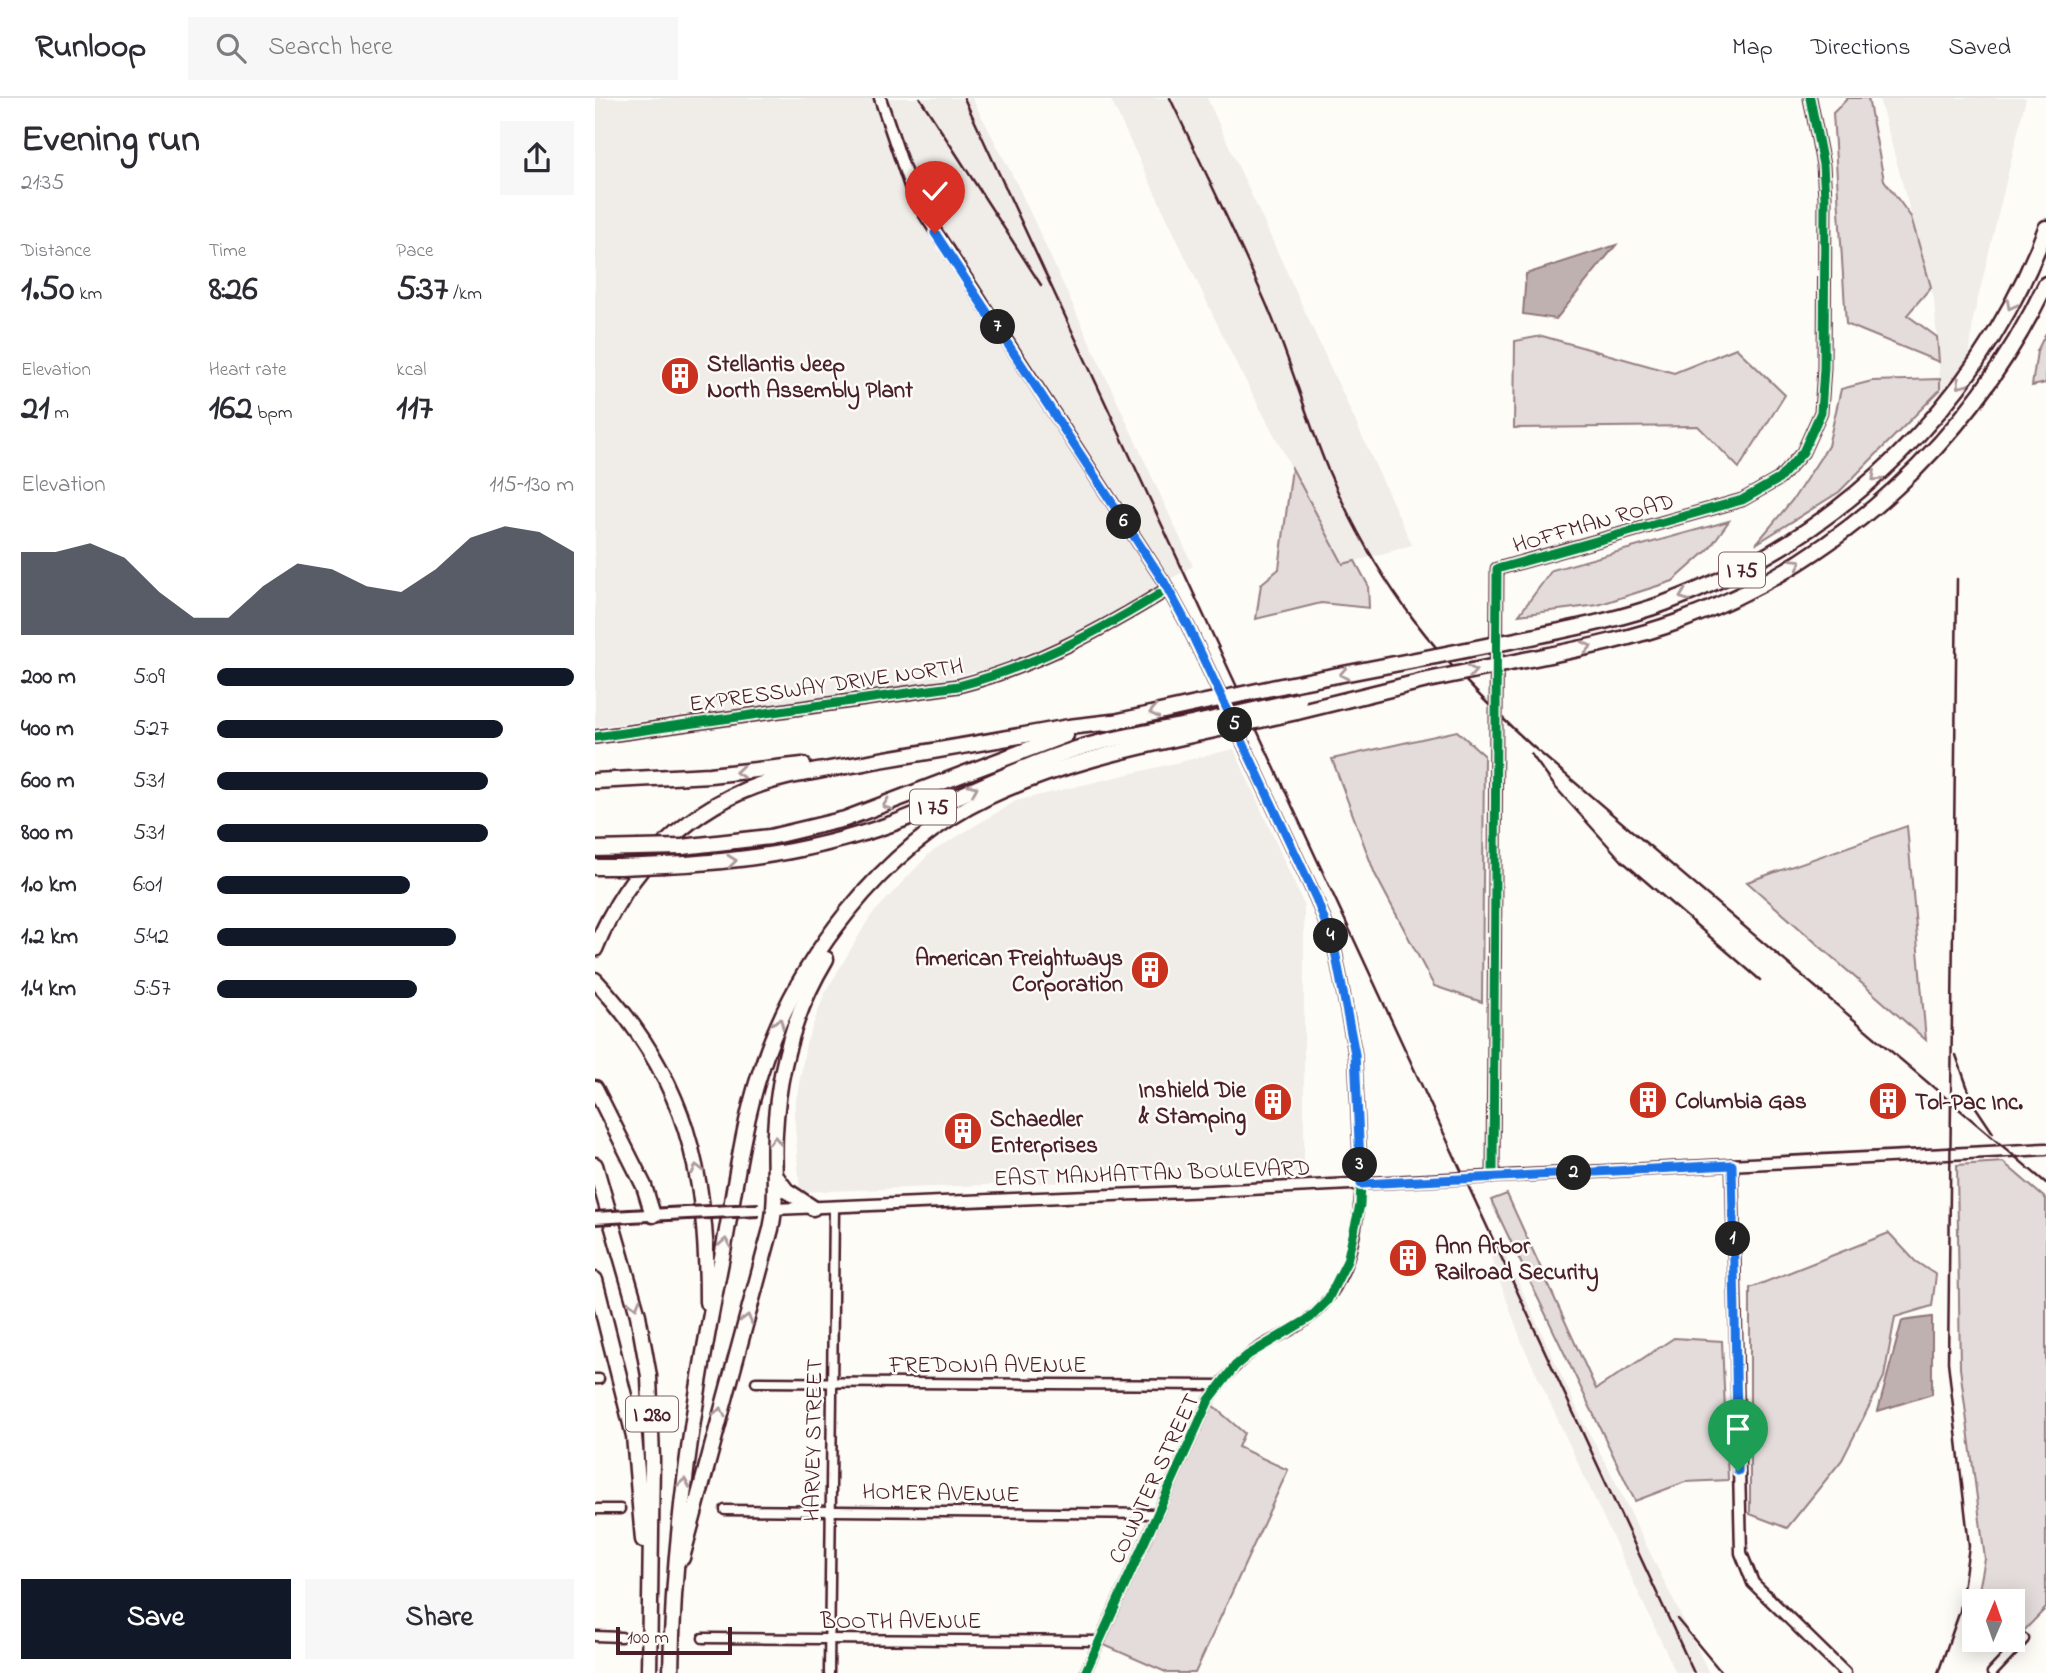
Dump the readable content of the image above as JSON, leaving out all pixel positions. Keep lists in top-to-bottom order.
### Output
{
  "streets": {
    "highway": ["I 75", "I 280"],
    "main road": ["EXPRESSWAY DRIVE NORTH", "EAST MANHATTAN BOULEVARD"],
    "street": [
      "HOFFMAN ROAD",
      "FREDONIA AVENUE",
      "HARVEY STREET",
      "COUNTER STREET",
      "HOMER AVENUE",
      "BOOTH AVENUE"
    ]
  },
  "crossings": [
    ["HOFFMAN ROAD", "EAST MANHATTAN BOULEVARD"],
    ["EAST MANHATTAN BOULEVARD", "HARVEY STREET"],
    ["EAST MANHATTAN BOULEVARD", "COUNTER STREET"],
    ["FREDONIA AVENUE", "HARVEY STREET"],
    ["FREDONIA AVENUE", "COUNTER STREET"],
    ["HARVEY STREET", "HOMER AVENUE"],
    ["HARVEY STREET", "BOOTH AVENUE"],
    ["COUNTER STREET", "HOMER AVENUE"],
    ["COUNTER STREET", "BOOTH AVENUE"]
  ],
  "places": {
    "building": [
      "Stellantis Jeep North Assembly Plant",
      "American Freightways Corporation",
      "Columbia Gas",
      "Tol-Pac Inc.",
      "Inshield Die & Stamping",
      "Schaedler Enterprises",
      "Ann Arbor Railroad Security"
    ]
  },
  "scale_bar": "100 m",
  "north": "top",
  "page": {
    "header": "Runloop",
    "search": "Search here",
    "nav": ["Map", "Directions", "Saved"],
    "heading": ["Evening run", "21:35"],
    "stats": [
      ["Distance", "1.50 km"],
      ["Time", "8:26"],
      ["Pace", "5:37 /km"],
      ["Elevation", "21 m"],
      ["Heart rate", "162 bpm"],
      ["kcal", "117"]
    ],
    "pins": [
      "7",
      "6",
      "5",
      "4",
      "3",
      "2",
      "1"
    ],
    "chart": ["Elevation", "115–130 m"],
    "list": [
      {
        "name": "200 m",
        "note": "5:09"
      },
      {
        "name": "400 m",
        "note": "5:27"
      },
      {
        "name": "600 m",
        "note": "5:31"
      },
      {
        "name": "800 m",
        "note": "5:31"
      },
      {
        "name": "1.0 km",
        "note": "6:01"
      },
      {
        "name": "1.2 km",
        "note": "5:42"
      },
      {
        "name": "1.4 km",
        "note": "5:57"
      }
    ],
    "buttons": ["Save", "Share"],
    "scale": "100 m"
  }
}
